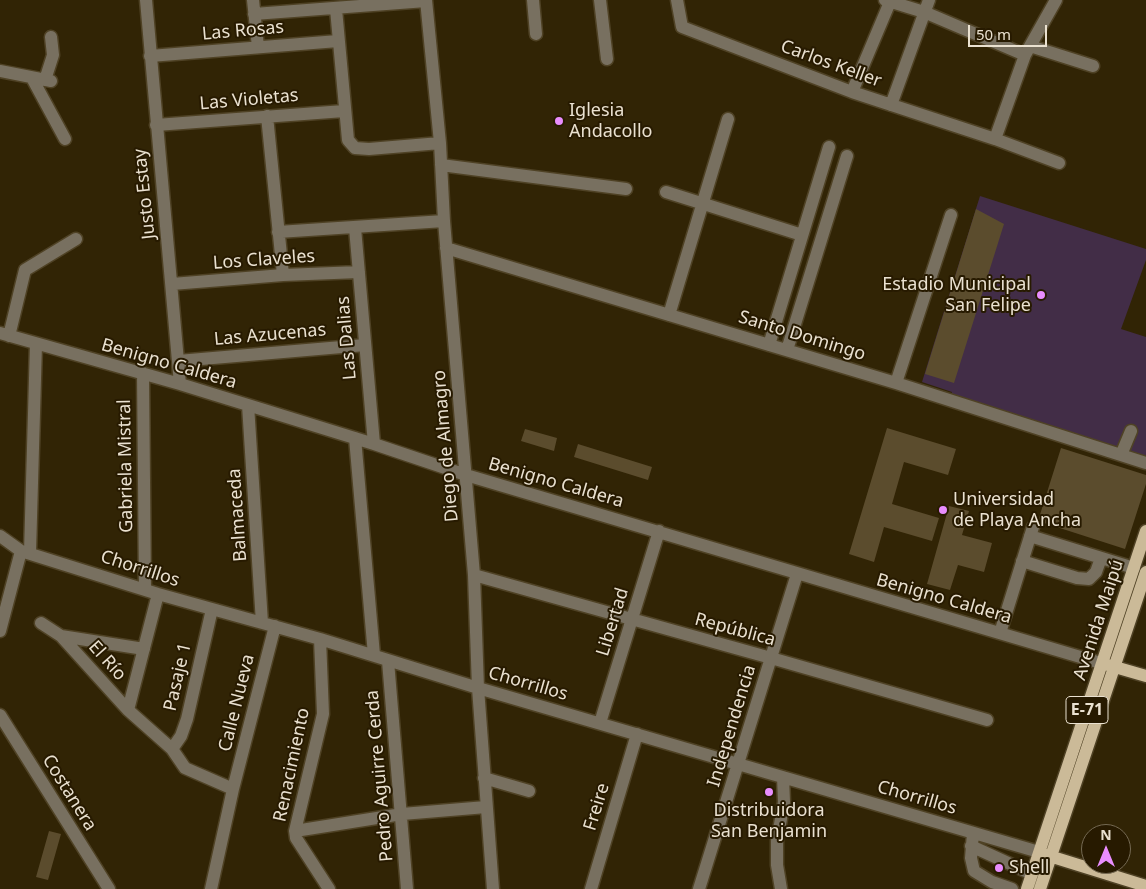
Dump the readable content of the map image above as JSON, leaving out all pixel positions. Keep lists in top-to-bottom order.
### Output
{
  "streets": {
    "main road": ["Avenida Maipú", "E-71"],
    "street": [
      "Las Rosas",
      "Carlos Keller",
      "Las Violetas",
      "Justo Estay",
      "Los Claveles",
      "Las Azucenas",
      "Santo Domingo",
      "Las Dalias",
      "Benigno Caldera",
      "Diego de Almagro",
      "Gabriela Mistral",
      "Balmaceda",
      "Chorrillos",
      "Libertad",
      "República",
      "El Río",
      "Pasaje 1",
      "Calle Nueva",
      "Independencia",
      "Renacimiento",
      "Pedro Aguirre Cerda",
      "Costanera",
      "Freire"
    ]
  },
  "crossings": [
    ["Las Rosas", "Justo Estay"],
    ["Las Rosas", "Diego de Almagro"],
    ["Las Violetas", "Justo Estay"],
    ["Justo Estay", "Los Claveles"],
    ["Justo Estay", "Las Azucenas"],
    ["Justo Estay", "Benigno Caldera"],
    ["Los Claveles", "Las Dalias"],
    ["Los Claveles", "Diego de Almagro"],
    ["Las Azucenas", "Las Dalias"],
    ["Santo Domingo", "Diego de Almagro"],
    ["Las Dalias", "Benigno Caldera"],
    ["Benigno Caldera", "Diego de Almagro"],
    ["Benigno Caldera", "Gabriela Mistral"],
    ["Benigno Caldera", "Balmaceda"],
    ["Benigno Caldera", "Avenida Maipú"],
    ["Benigno Caldera", "Libertad"],
    ["Benigno Caldera", "Independencia"],
    ["Diego de Almagro", "Chorrillos"],
    ["Diego de Almagro", "República"],
    ["Gabriela Mistral", "Chorrillos"],
    ["Balmaceda", "Chorrillos"],
    ["Balmaceda", "Calle Nueva"],
    ["Chorrillos", "Avenida Maipú"],
    ["Chorrillos", "Libertad"],
    ["Chorrillos", "Pasaje 1"],
    ["Chorrillos", "Calle Nueva"],
    ["Chorrillos", "Independencia"],
    ["Chorrillos", "Renacimiento"],
    ["Chorrillos", "Pedro Aguirre Cerda"],
    ["Chorrillos", "Freire"],
    ["Libertad", "República"],
    ["República", "Independencia"]
  ],
  "places": [
    "Iglesia Andacollo",
    "Estadio Municipal San Felipe",
    "Universidad de Playa Ancha",
    "Distribuidora San Benjamin",
    "Shell"
  ],
  "scale_bar": "50 m",
  "north": "top"
}
